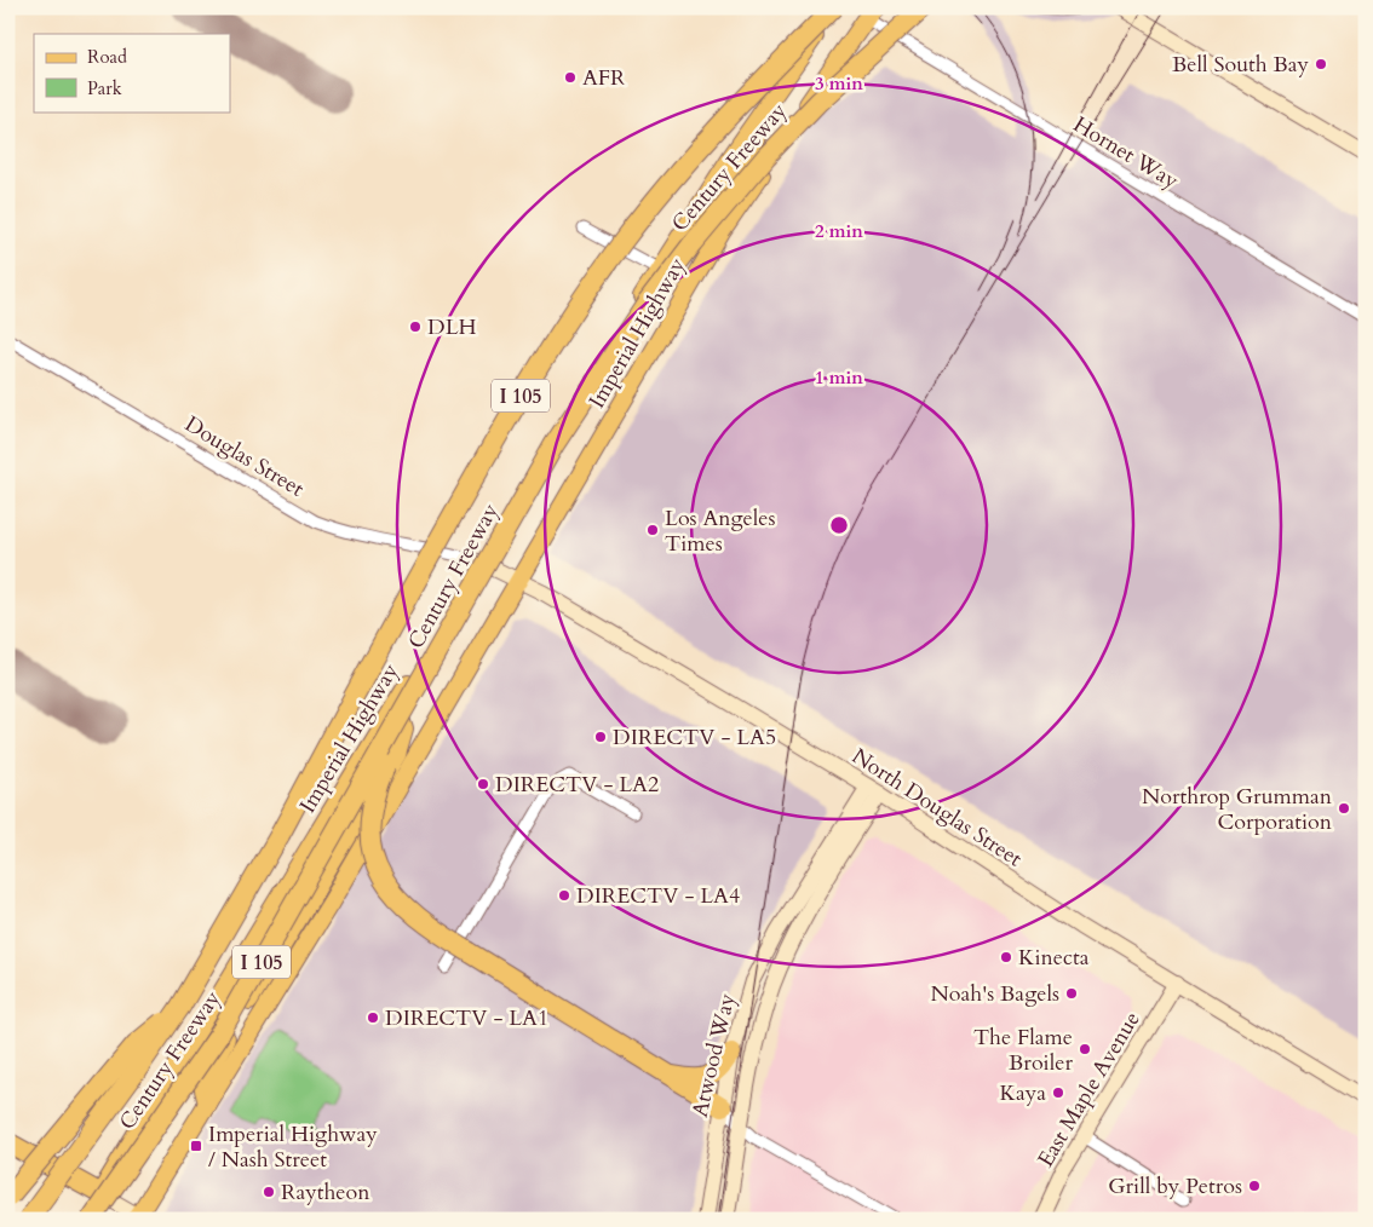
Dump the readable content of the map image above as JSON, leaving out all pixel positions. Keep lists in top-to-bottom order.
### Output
{
  "streets": {
    "highway": ["Century Freeway", "I 105"],
    "main road": [
      "Imperial Highway",
      "North Douglas Street",
      "Atwood Way",
      "East Maple Avenue"
    ],
    "street": ["Hornet Way", "Douglas Street"]
  },
  "crossings": [
    ["Hornet Way", "Imperial Highway"],
    ["Century Freeway", "Imperial Highway"],
    ["Imperial Highway", "Douglas Street"],
    ["Imperial Highway", "North Douglas Street"],
    ["Douglas Street", "North Douglas Street"],
    ["North Douglas Street", "Atwood Way"],
    ["North Douglas Street", "East Maple Avenue"]
  ],
  "places": {
    "other": [
      "Bell South Bay",
      "AFR",
      "DLH",
      "Los Angeles Times",
      "DIRECTV - LA5",
      "DIRECTV - LA2",
      "Northrop Grumman Corporation",
      "DIRECTV - LA4",
      "Kinecta",
      "Noah's Bagels",
      "DIRECTV - LA1",
      "The Flame Broiler",
      "Kaya",
      "Grill by Petros",
      "Raytheon"
    ],
    "transit": ["Imperial Highway / Nash Street"]
  },
  "legend": ["Road", "Park"],
  "rings": ["3 min", "2 min", "1 min"]
}
